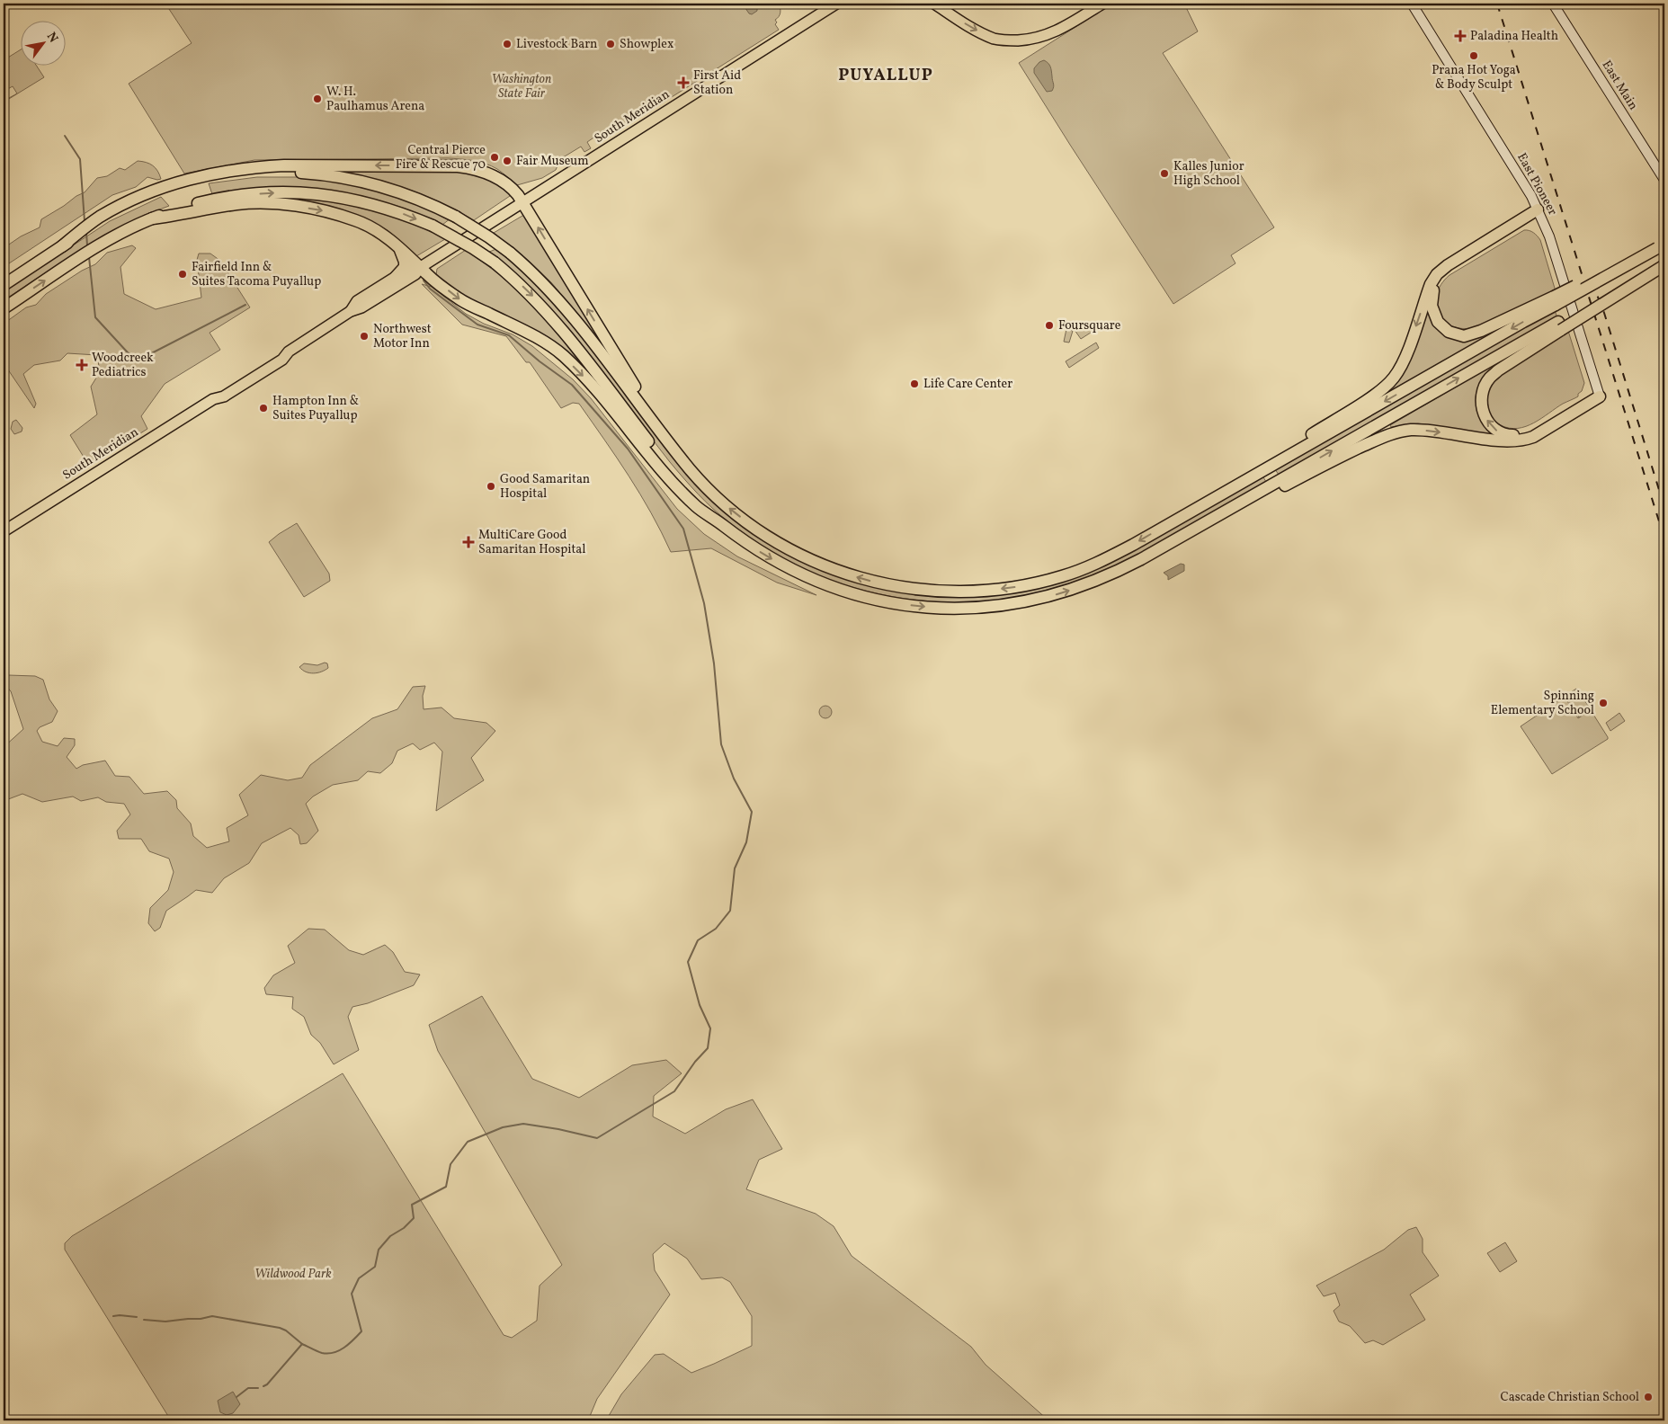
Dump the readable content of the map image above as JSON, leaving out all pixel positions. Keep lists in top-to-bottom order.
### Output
{
  "streets": {
    "main road": ["East Main", "South Meridian", "East Pioneer"]
  },
  "districts": ["PUYALLUP"],
  "parks": ["Washington State Fair", "Wildwood Park"],
  "places": {
    "health": [
      "Paladina Health",
      "First Aid Station",
      "Woodcreek Pediatrics",
      "MultiCare Good Samaritan Hospital"
    ],
    "other": [
      "Livestock Barn",
      "Showplex",
      "Prana Hot Yoga & Body Sculpt",
      "W. H. Paulhamus Arena",
      "Central Pierce Fire & Rescue 70",
      "Fair Museum",
      "Kalles Junior High School",
      "Fairfield Inn & Suites Tacoma Puyallup",
      "Foursquare",
      "Northwest Motor Inn",
      "Life Care Center",
      "Hampton Inn & Suites Puyallup",
      "Good Samaritan Hospital",
      "Spinning Elementary School",
      "Cascade Christian School"
    ]
  },
  "north": "top right"
}
